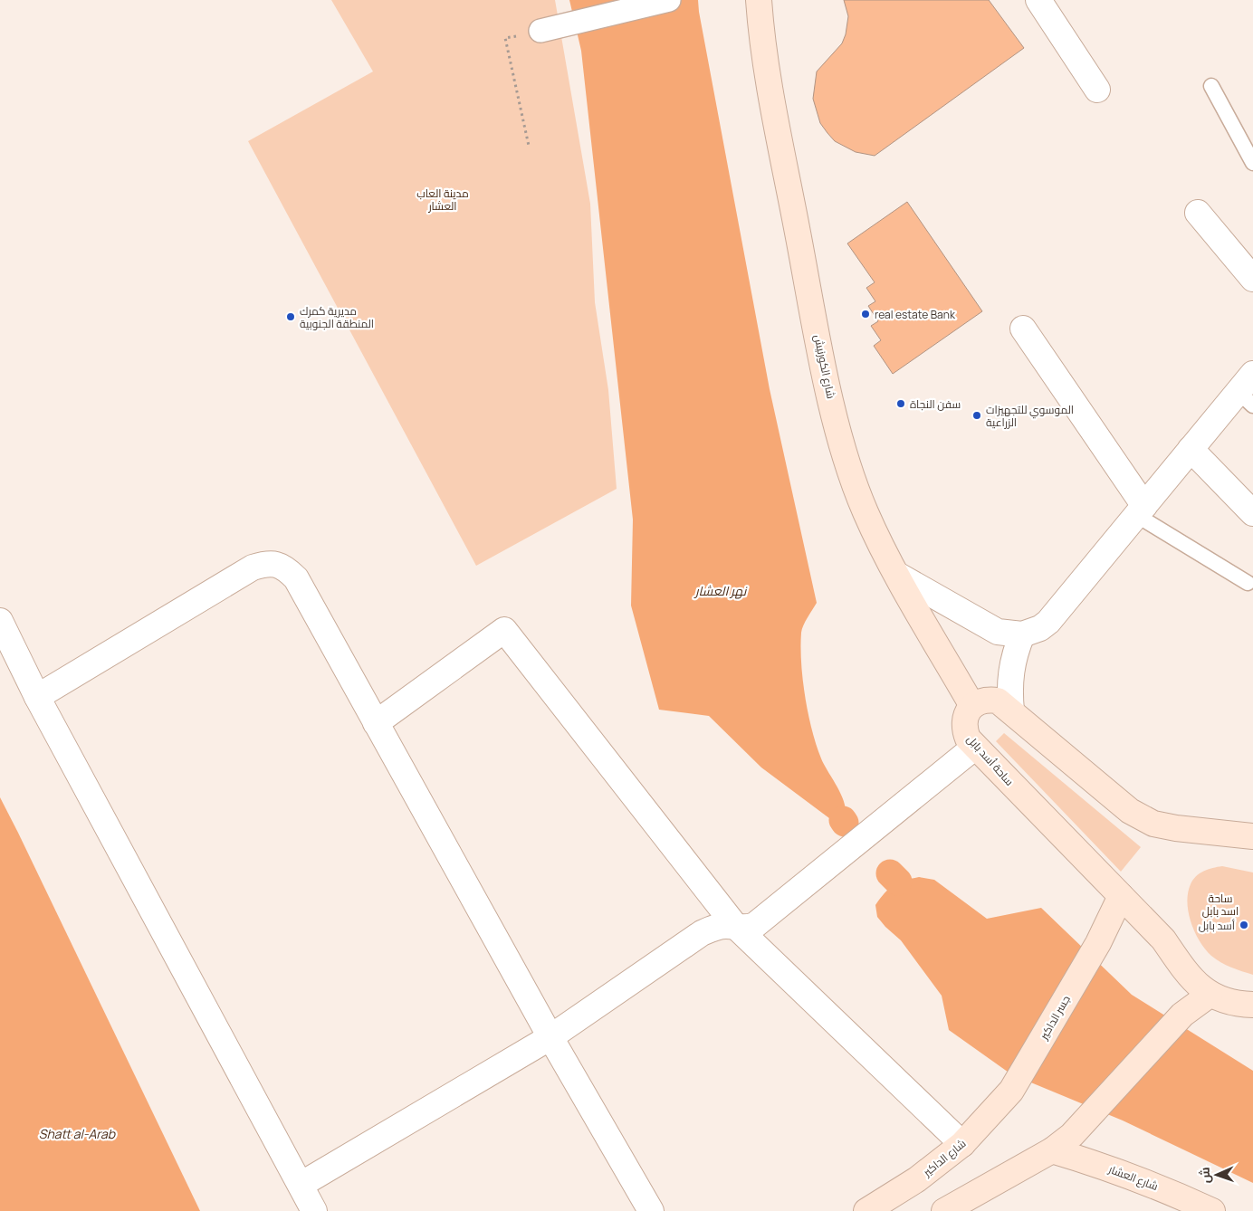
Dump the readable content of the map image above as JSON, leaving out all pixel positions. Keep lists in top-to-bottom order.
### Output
{
  "streets": {
    "main road": [
      "شارع الكورنيش",
      "ساحة أسد بابل",
      "جسر الداكير",
      "شارع الداكير",
      "شارع العشار"
    ]
  },
  "crossings": [
    ["شارع الكورنيش", "ساحة أسد بابل"],
    ["ساحة أسد بابل", "جسر الداكير"],
    ["جسر الداكير", "شارع الداكير"]
  ],
  "water": ["نهر العشار", "Shatt al-Arab"],
  "parks": ["مدينة العاب العشار", "ساحة اسد بابل"],
  "places": [
    "real estate Bank",
    "مديرية كمرك المنطقة الجنوبية",
    "سفن النجاة",
    "الموسوي للتجهيزات الزراعية",
    "أسد بابل"
  ],
  "north": "left"
}
